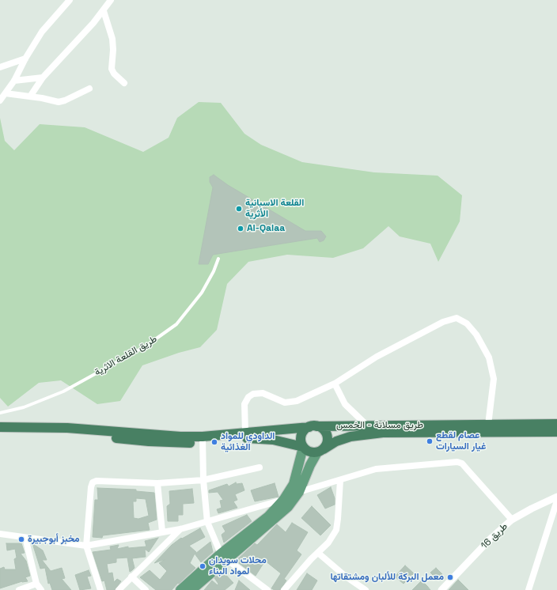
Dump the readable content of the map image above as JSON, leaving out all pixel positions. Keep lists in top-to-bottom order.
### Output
{
  "streets": {
    "highway": ["طريق مسلاتة - الخمس"],
    "street": ["طريق 16"],
    "lane": ["طريق القلعة الاثرية"]
  },
  "places": [
    "القلعة الاسبانية الأثرية",
    "Al-Qalaa",
    "عصام لقطع غيار السيارات",
    "الداودي للمواد الغذائية",
    "مخبز أبوجبيرة",
    "محلات سويدان لمواد البناء",
    "معمل البركة للألبان ومشتقاتها"
  ]
}
